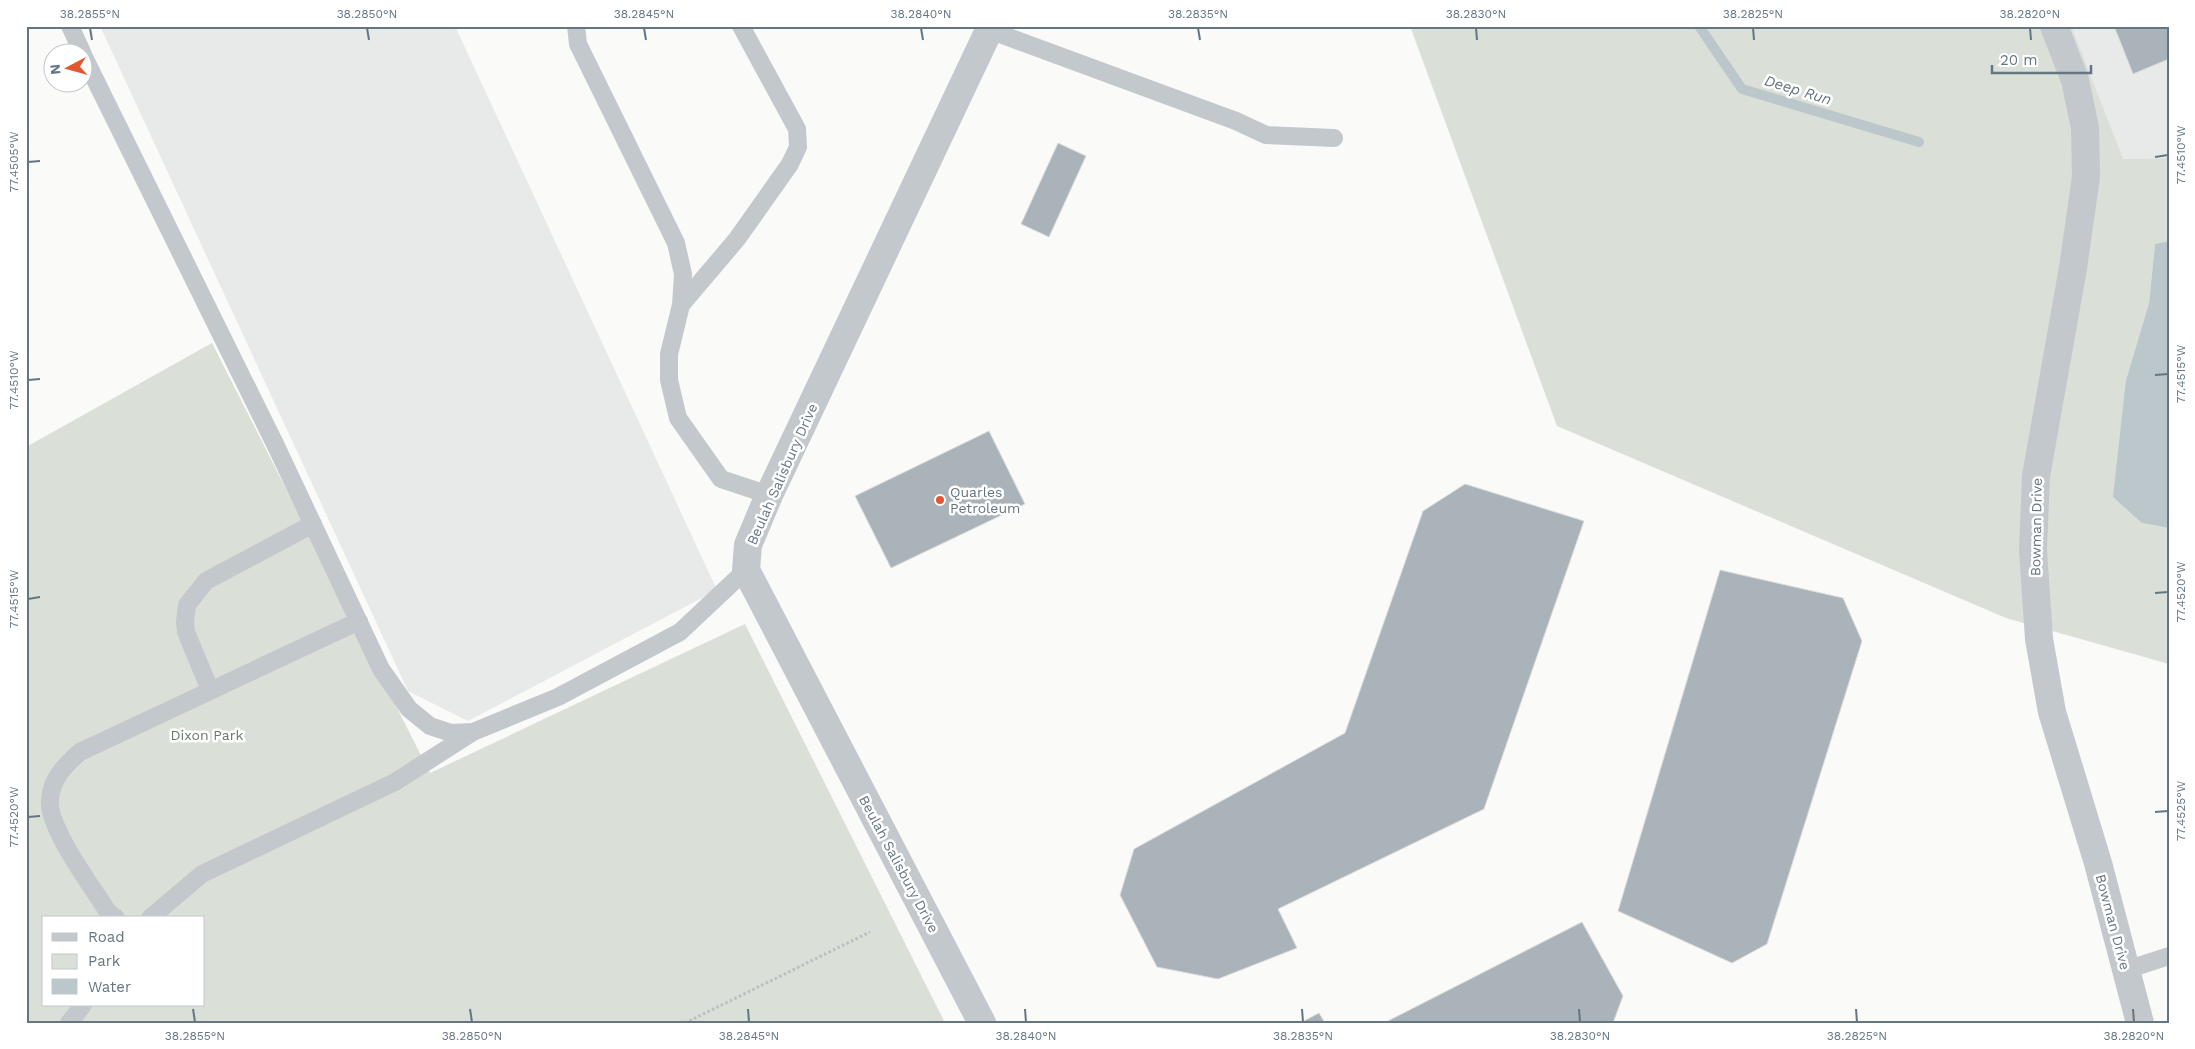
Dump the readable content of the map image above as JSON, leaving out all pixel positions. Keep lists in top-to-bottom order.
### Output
{
  "streets": {
    "street": ["Beulah Salisbury Drive", "Bowman Drive"]
  },
  "water": ["Deep Run"],
  "parks": ["Dixon Park"],
  "places": ["Quarles Petroleum"],
  "legend": ["Road", "Park", "Water"],
  "scale_bar": "20 m",
  "north": "left",
  "coordinates": [
    "38.2855°N",
    "38.2850°N",
    "38.2845°N",
    "38.2840°N",
    "38.2835°N",
    "38.2830°N",
    "38.2825°N",
    "38.2820°N",
    "77.4510°W",
    "77.4505°W",
    "77.4515°W",
    "77.4520°W",
    "77.4525°W"
  ]
}
